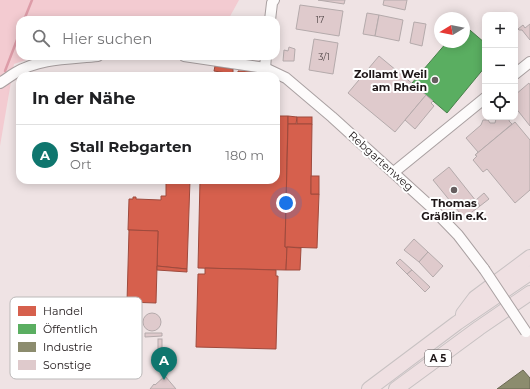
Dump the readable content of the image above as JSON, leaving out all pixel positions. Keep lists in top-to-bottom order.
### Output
{
  "streets": {
    "highway": ["A 5"],
    "street": ["Rebgartenweg"]
  },
  "places": ["Zollamt Weil am Rhein", "Thomas Gräßlin e.K."],
  "house_numbers": ["17", "3/1"],
  "legend": [
    "Handel",
    "Öffentlich",
    "Industrie",
    "Sonstige"
  ],
  "north": "left",
  "page": {
    "map_buttons": ["+", "−"],
    "search": "Hier suchen",
    "heading": "In der Nähe",
    "list": [
      {
        "mark": "A",
        "name": "Stall Rebgarten",
        "note": "Ort",
        "value": "180 m"
      }
    ],
    "pins": "A"
  }
}
